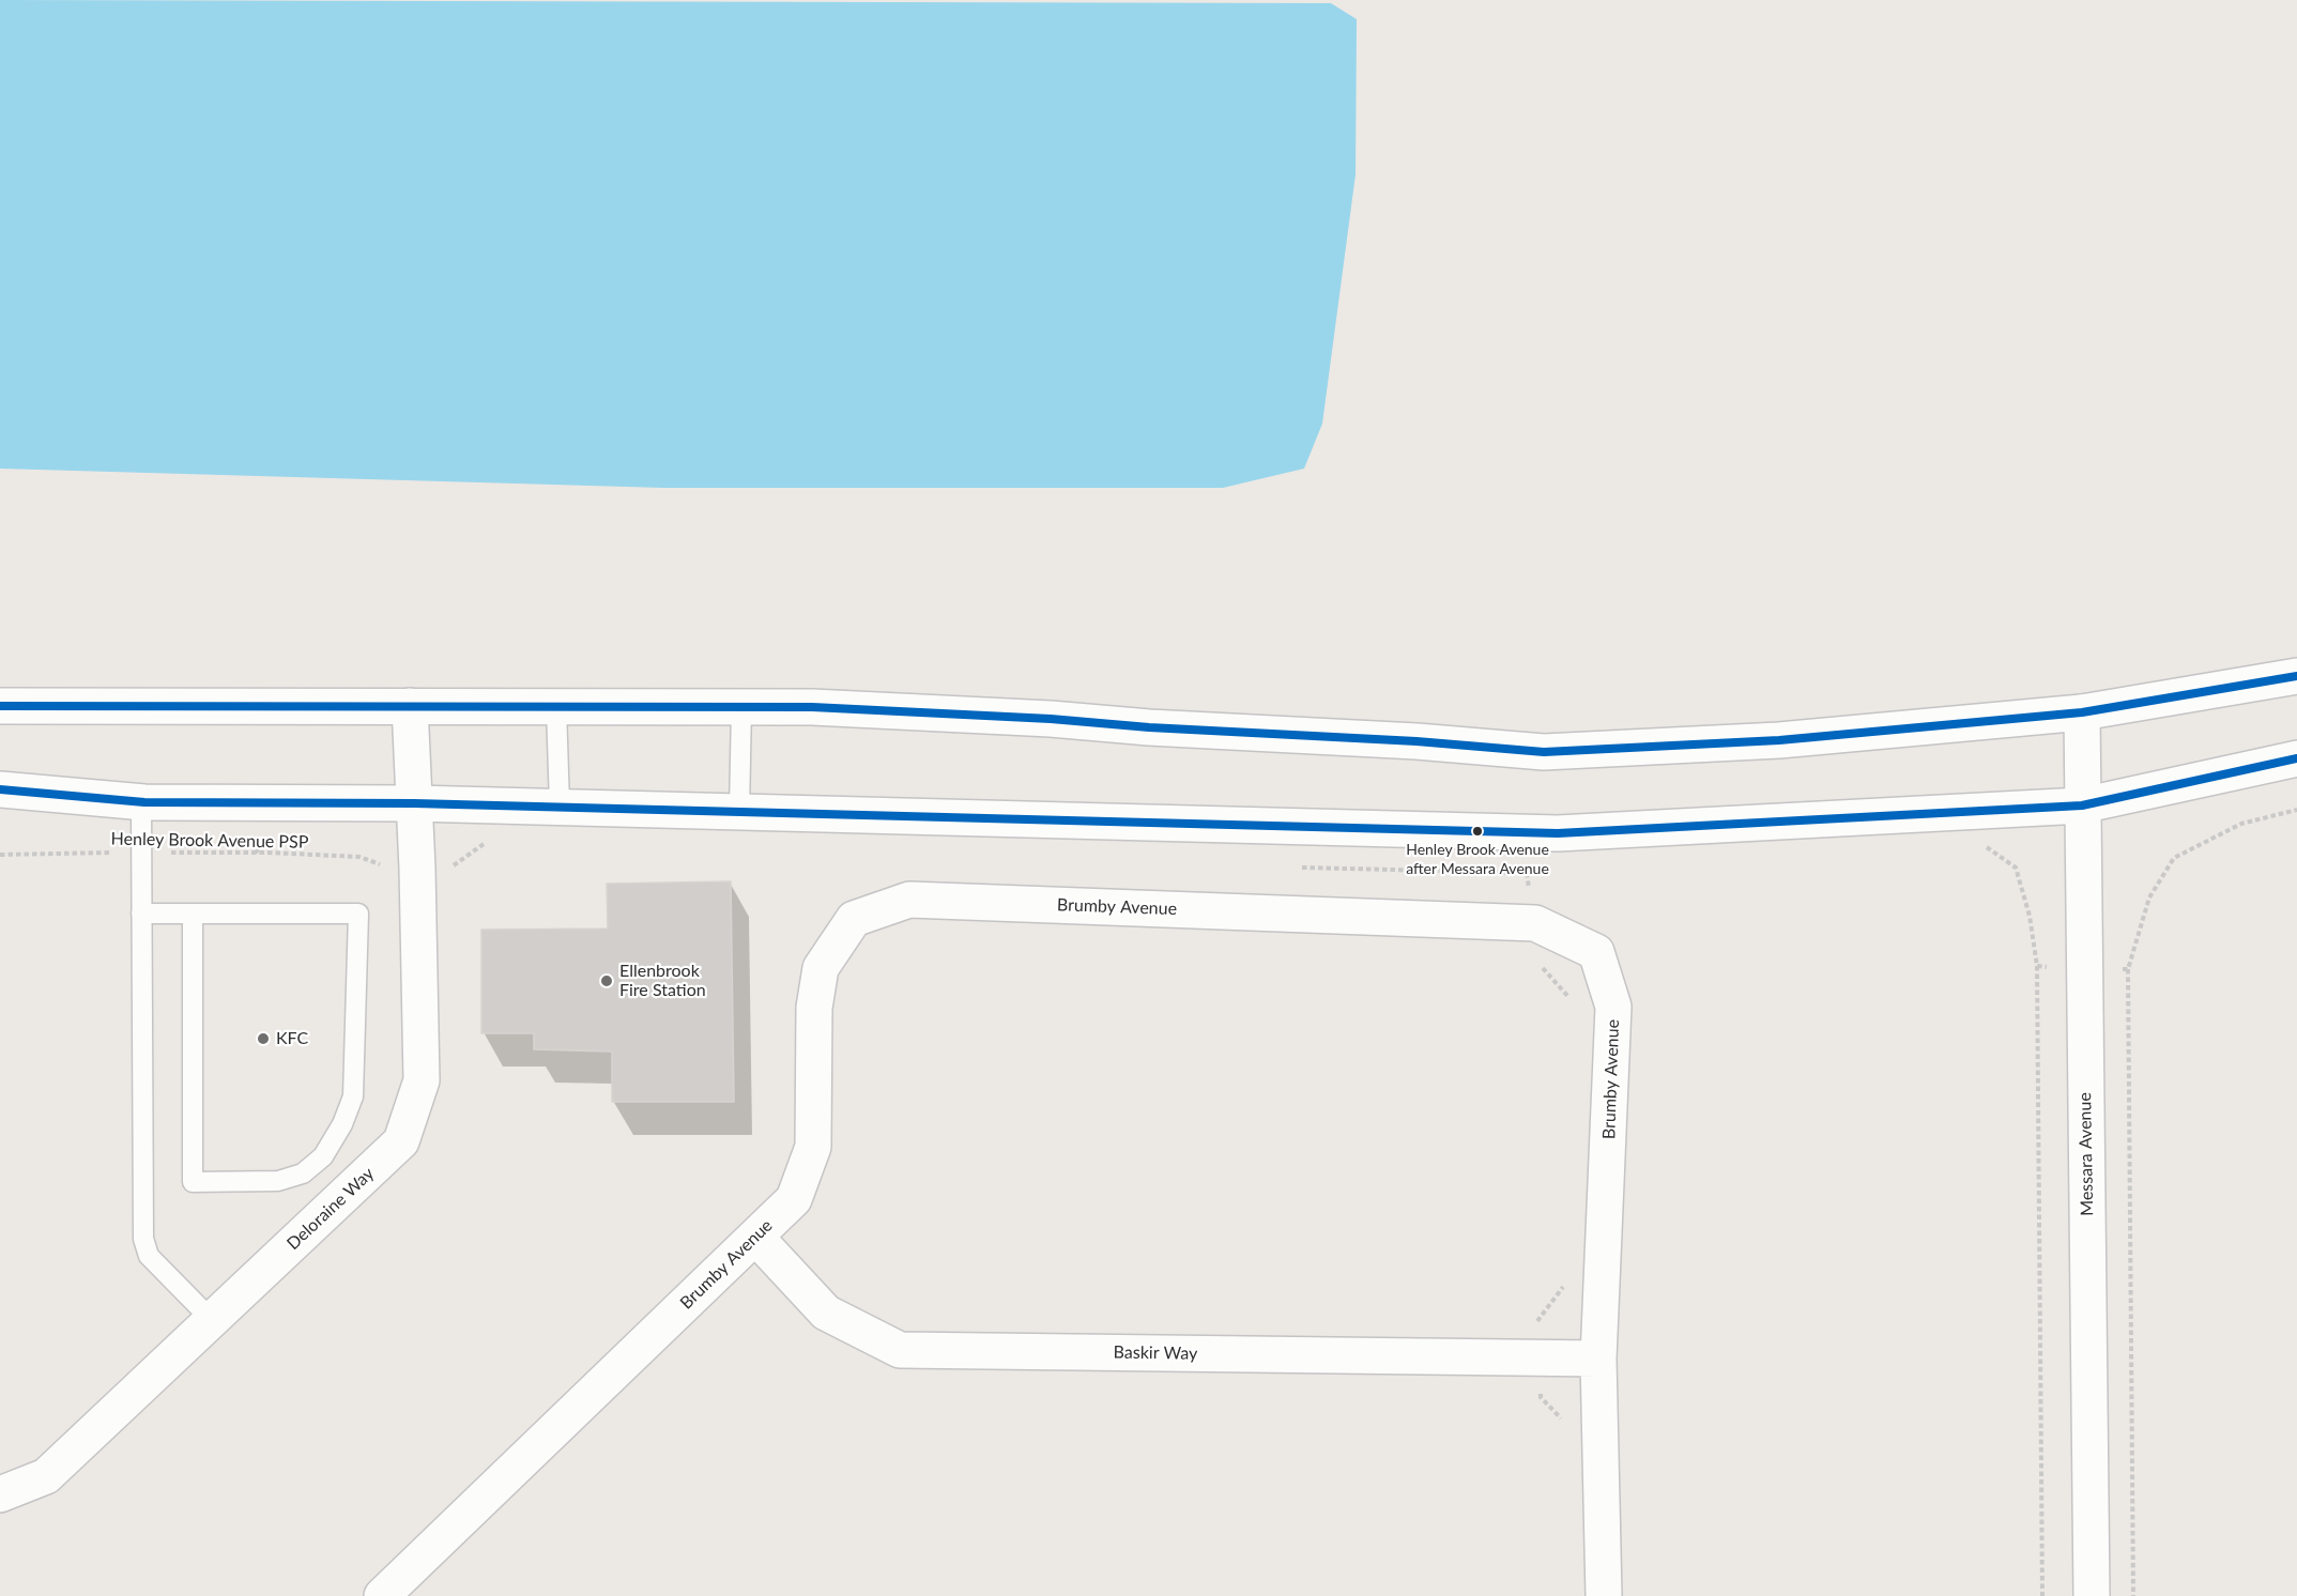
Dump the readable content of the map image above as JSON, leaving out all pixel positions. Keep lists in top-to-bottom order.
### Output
{
  "streets": {
    "street": [
      "Brumby Avenue",
      "Messara Avenue",
      "Deloraine Way",
      "Baskir Way"
    ],
    "path": ["Henley Brook Avenue PSP"]
  },
  "crossings": [
    ["Henley Brook Avenue PSP", "Deloraine Way"],
    ["Brumby Avenue", "Baskir Way"]
  ],
  "places": ["Henley Brook Avenue after Messara Avenue", "Ellenbrook Fire Station", "KFC"]
}
